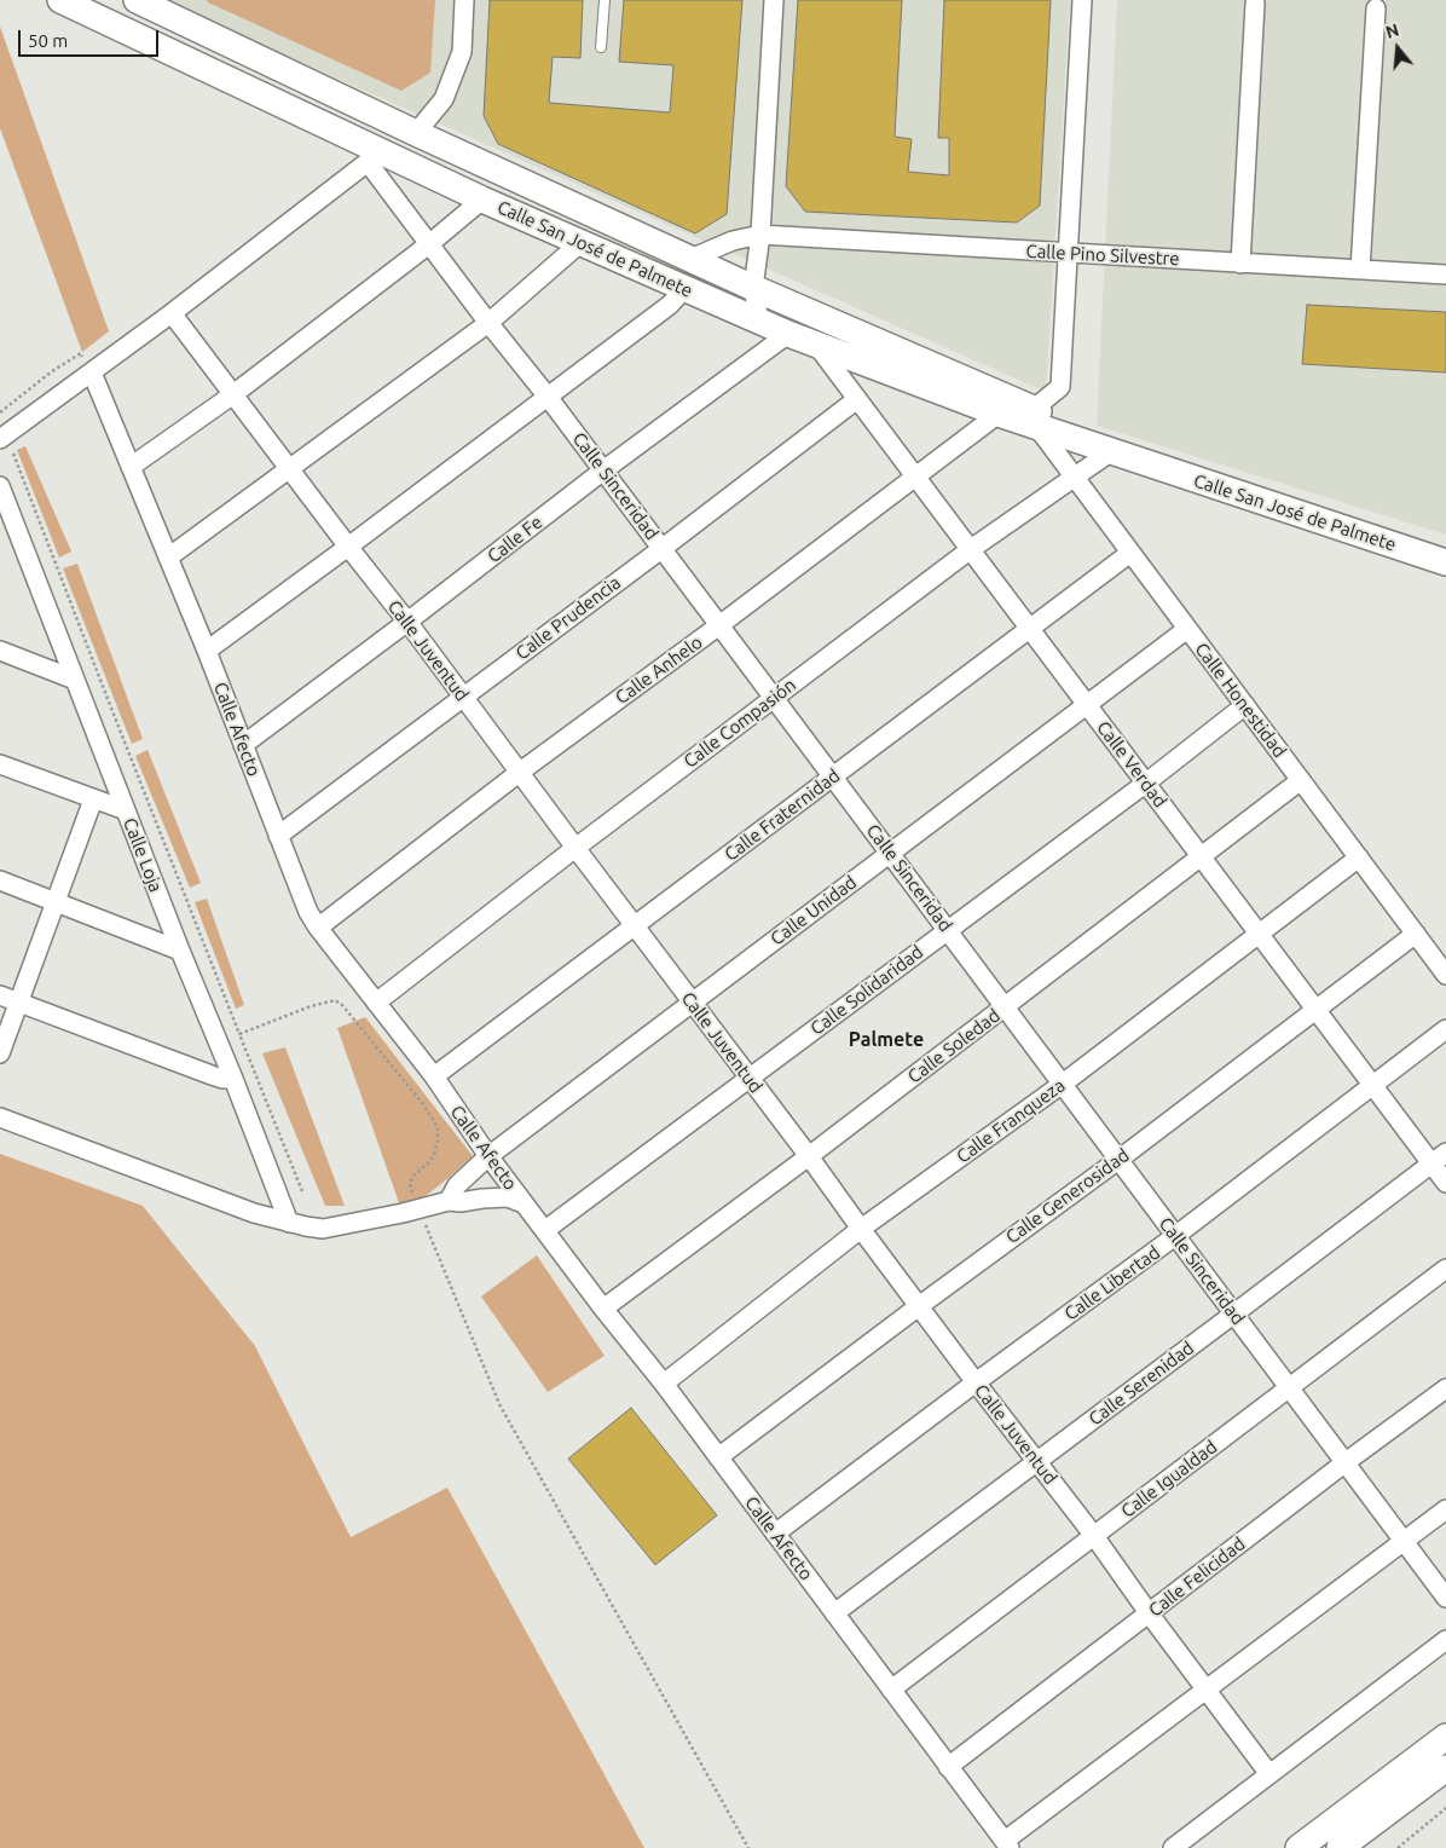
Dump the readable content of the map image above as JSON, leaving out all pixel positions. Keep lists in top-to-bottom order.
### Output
{
  "streets": {
    "street": [
      "Calle San José de Palmete",
      "Calle Pino Silvestre",
      "Calle Sinceridad",
      "Calle Fe",
      "Calle Prudencia",
      "Calle Juventud",
      "Calle Anhelo",
      "Calle Honestidad",
      "Calle Compasión",
      "Calle Afecto",
      "Calle Verdad",
      "Calle Fraternidad",
      "Calle Loja",
      "Calle Unidad",
      "Calle Solidaridad",
      "Calle Soledad",
      "Calle Franqueza",
      "Calle Generosidad",
      "Calle Libertad",
      "Calle Serenidad",
      "Calle Igualdad",
      "Calle Felicidad"
    ]
  },
  "crossings": [
    ["Calle San José de Palmete", "Calle Pino Silvestre"],
    ["Calle San José de Palmete", "Calle Sinceridad"],
    ["Calle San José de Palmete", "Calle Fe"],
    ["Calle San José de Palmete", "Calle Anhelo"],
    ["Calle San José de Palmete", "Calle Honestidad"],
    ["Calle San José de Palmete", "Calle Compasión"],
    ["Calle San José de Palmete", "Calle Verdad"],
    ["Calle Sinceridad", "Calle Fe"],
    ["Calle Sinceridad", "Calle Prudencia"],
    ["Calle Sinceridad", "Calle Anhelo"],
    ["Calle Sinceridad", "Calle Compasión"],
    ["Calle Sinceridad", "Calle Fraternidad"],
    ["Calle Sinceridad", "Calle Unidad"],
    ["Calle Sinceridad", "Calle Solidaridad"],
    ["Calle Sinceridad", "Calle Soledad"],
    ["Calle Sinceridad", "Calle Franqueza"],
    ["Calle Sinceridad", "Calle Generosidad"],
    ["Calle Sinceridad", "Calle Libertad"],
    ["Calle Sinceridad", "Calle Serenidad"],
    ["Calle Sinceridad", "Calle Igualdad"],
    ["Calle Sinceridad", "Calle Felicidad"],
    ["Calle Fe", "Calle Juventud"],
    ["Calle Fe", "Calle Afecto"],
    ["Calle Prudencia", "Calle Juventud"],
    ["Calle Prudencia", "Calle Afecto"],
    ["Calle Prudencia", "Calle Verdad"],
    ["Calle Juventud", "Calle Anhelo"],
    ["Calle Juventud", "Calle Compasión"],
    ["Calle Juventud", "Calle Fraternidad"],
    ["Calle Juventud", "Calle Unidad"],
    ["Calle Juventud", "Calle Solidaridad"],
    ["Calle Juventud", "Calle Soledad"],
    ["Calle Juventud", "Calle Franqueza"],
    ["Calle Juventud", "Calle Generosidad"],
    ["Calle Juventud", "Calle Libertad"],
    ["Calle Juventud", "Calle Serenidad"],
    ["Calle Juventud", "Calle Igualdad"],
    ["Calle Juventud", "Calle Felicidad"],
    ["Calle Anhelo", "Calle Afecto"],
    ["Calle Anhelo", "Calle Verdad"],
    ["Calle Honestidad", "Calle Compasión"],
    ["Calle Honestidad", "Calle Fraternidad"],
    ["Calle Honestidad", "Calle Unidad"],
    ["Calle Honestidad", "Calle Solidaridad"],
    ["Calle Honestidad", "Calle Soledad"],
    ["Calle Honestidad", "Calle Franqueza"],
    ["Calle Honestidad", "Calle Generosidad"],
    ["Calle Compasión", "Calle Afecto"],
    ["Calle Compasión", "Calle Verdad"],
    ["Calle Afecto", "Calle Fraternidad"],
    ["Calle Afecto", "Calle Unidad"],
    ["Calle Afecto", "Calle Solidaridad"],
    ["Calle Afecto", "Calle Soledad"],
    ["Calle Afecto", "Calle Franqueza"],
    ["Calle Afecto", "Calle Generosidad"],
    ["Calle Afecto", "Calle Libertad"],
    ["Calle Afecto", "Calle Serenidad"],
    ["Calle Afecto", "Calle Igualdad"],
    ["Calle Afecto", "Calle Felicidad"],
    ["Calle Verdad", "Calle Fraternidad"],
    ["Calle Verdad", "Calle Unidad"],
    ["Calle Verdad", "Calle Solidaridad"],
    ["Calle Verdad", "Calle Soledad"],
    ["Calle Verdad", "Calle Franqueza"],
    ["Calle Verdad", "Calle Generosidad"],
    ["Calle Verdad", "Calle Libertad"],
    ["Calle Verdad", "Calle Serenidad"]
  ],
  "districts": ["Palmete"],
  "scale_bar": "50 m",
  "north": "top"
}
